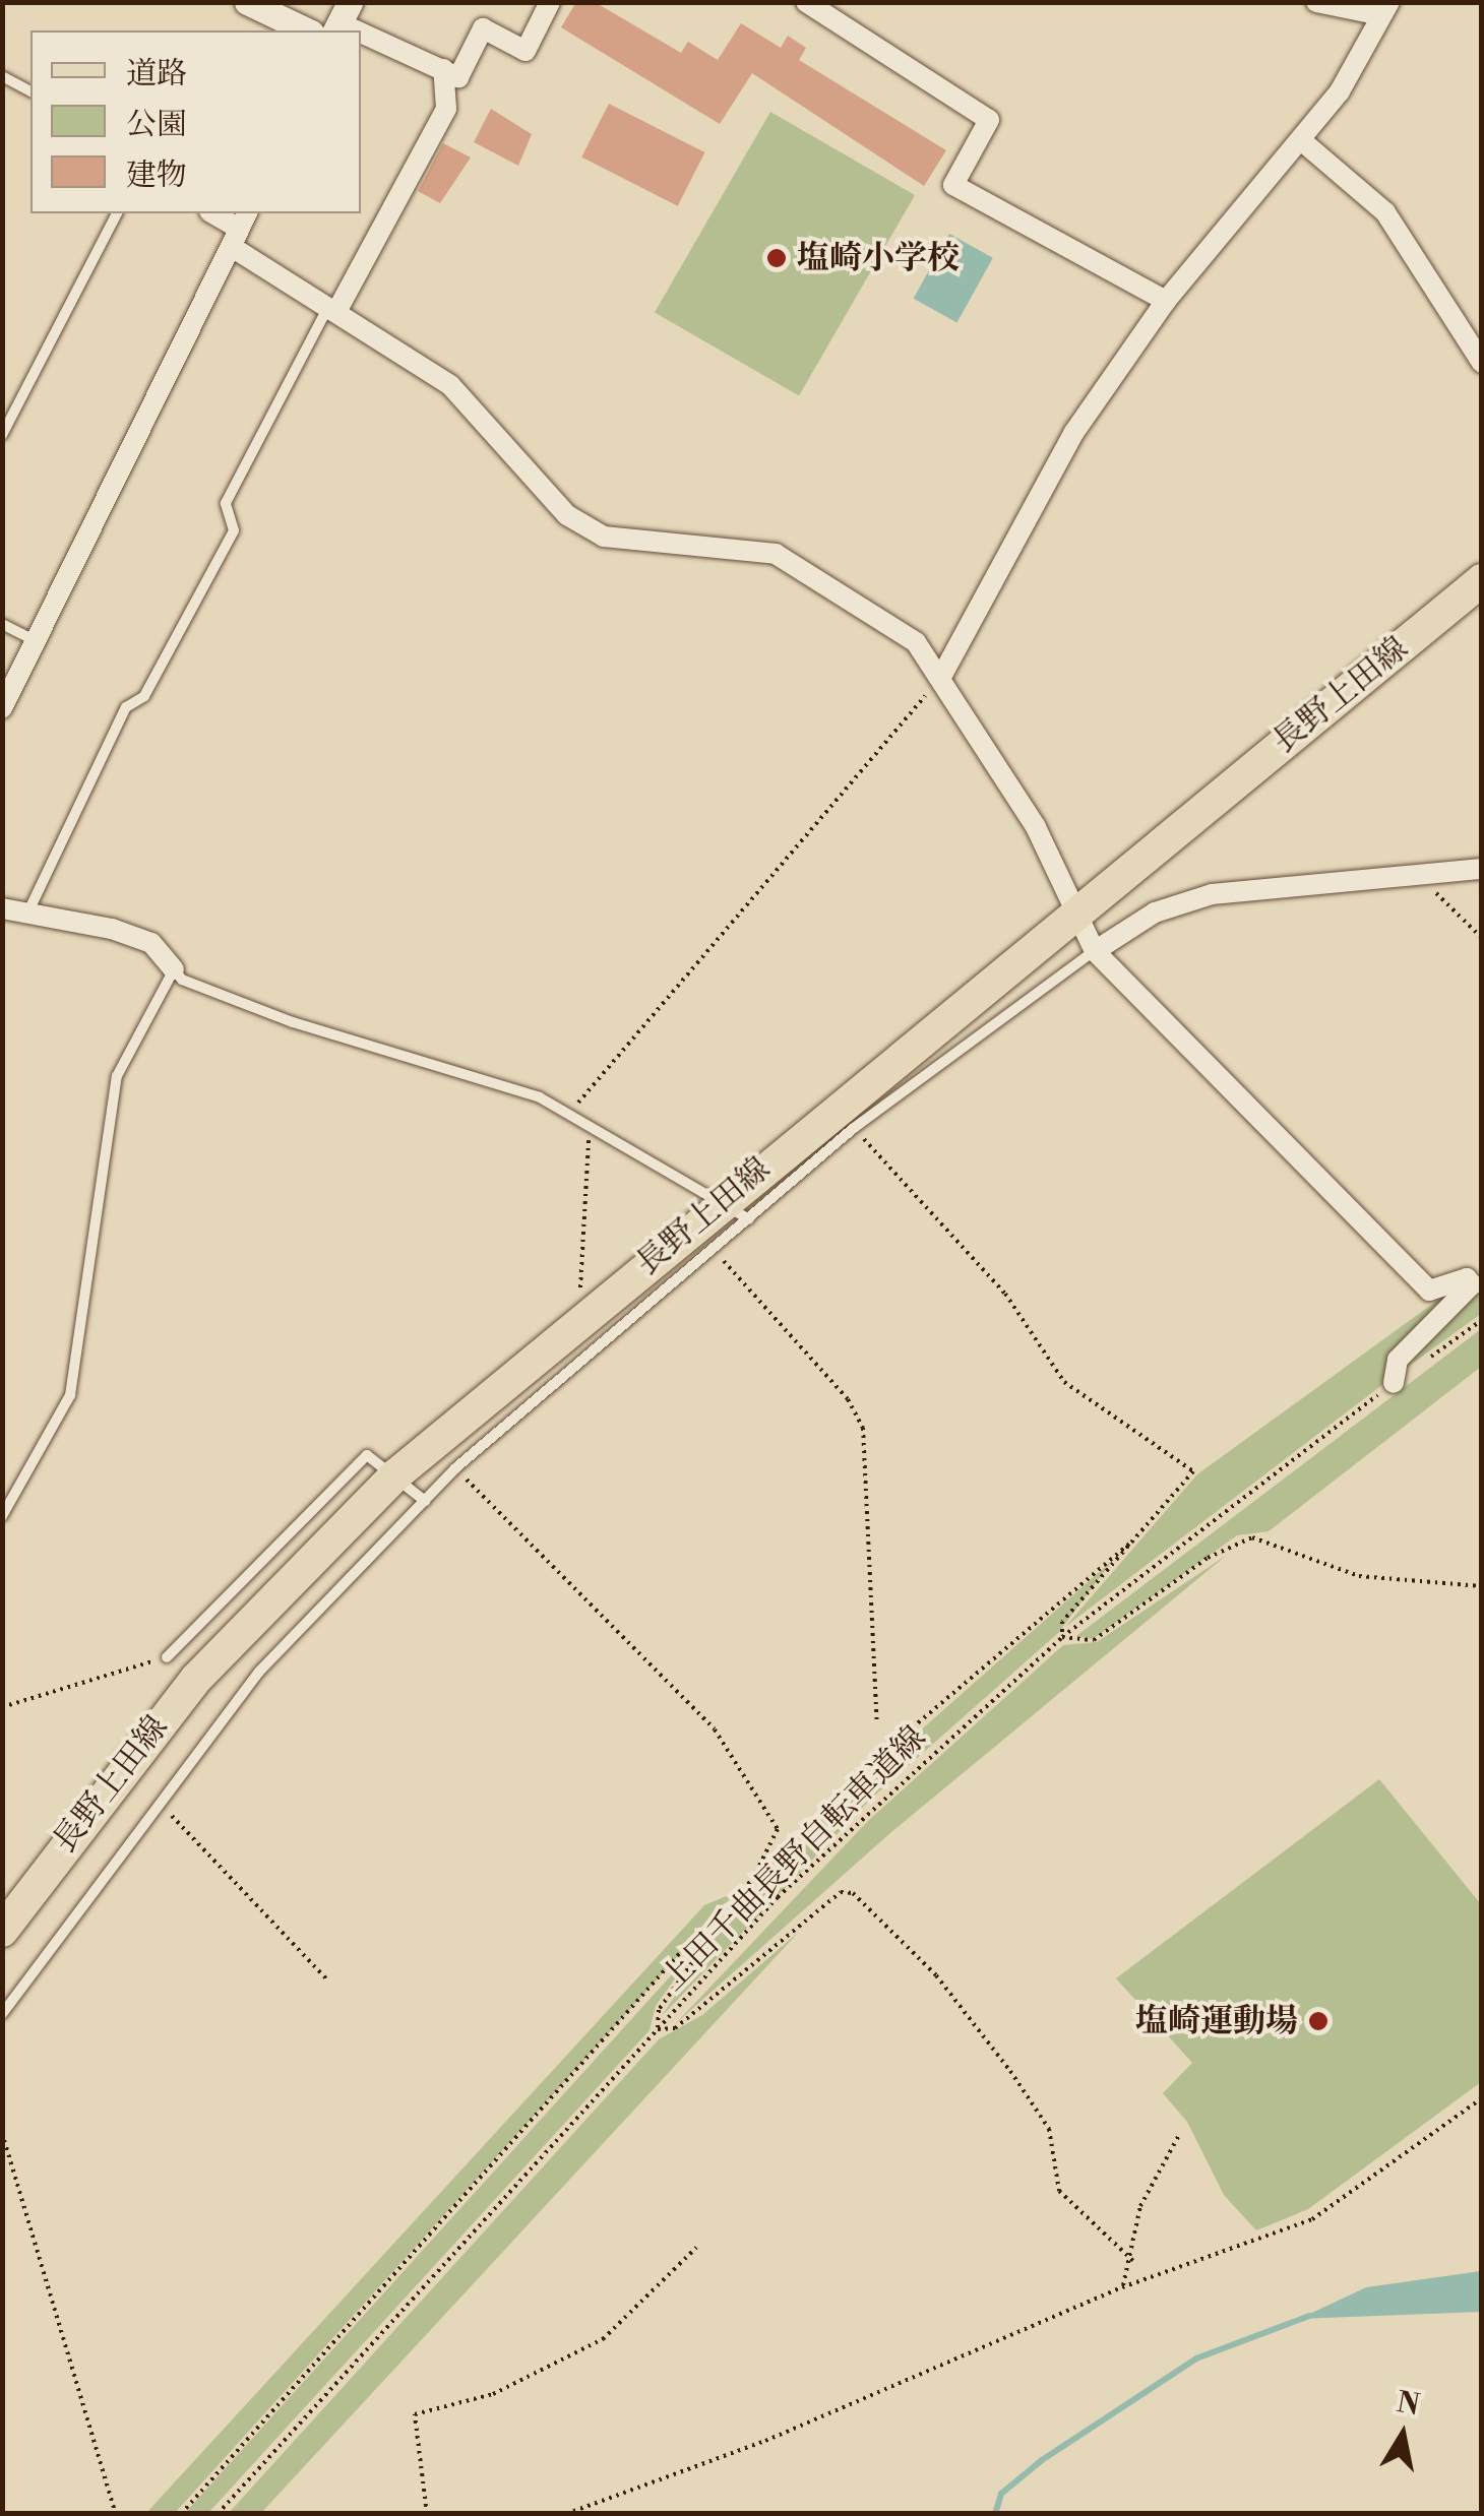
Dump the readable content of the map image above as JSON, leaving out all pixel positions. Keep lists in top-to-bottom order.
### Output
{
  "streets": {
    "main road": ["長野上田線"],
    "path": ["上田千曲長野自転車道線"]
  },
  "places": ["塩崎小学校", "塩崎運動場"],
  "legend": ["道路", "公園", "建物"],
  "north": "top"
}
